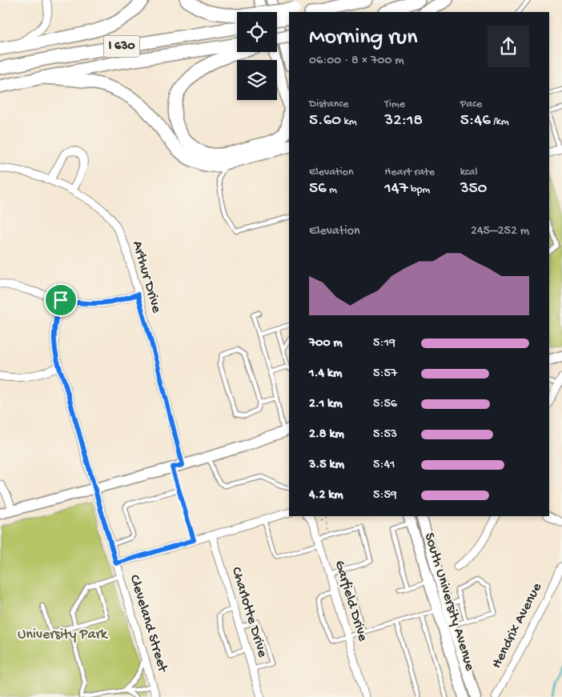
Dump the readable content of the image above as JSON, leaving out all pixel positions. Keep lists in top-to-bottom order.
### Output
{
  "streets": {
    "highway": ["I 630"],
    "main road": ["South University Avenue"],
    "street": [
      "Arthur Drive",
      "Garfield Drive",
      "Charlotte Drive",
      "Cleveland Street",
      "Hendrix Avenue"
    ]
  },
  "parks": ["University Park"],
  "page": {
    "heading": ["Morning run", "06:00 · 8 × 700 m"],
    "stats": [
      ["Distance", "5.60 km"],
      ["Time", "32:18"],
      ["Pace", "5:46 /km"],
      ["Elevation", "56 m"],
      ["Heart rate", "147 bpm"],
      ["kcal", "350"]
    ],
    "chart": ["Elevation", "245–252 m"],
    "list": [
      {
        "name": "700 m",
        "note": "5:19"
      },
      {
        "name": "1.4 km",
        "note": "5:57"
      },
      {
        "name": "2.1 km",
        "note": "5:56"
      },
      {
        "name": "2.8 km",
        "note": "5:53"
      },
      {
        "name": "3.5 km",
        "note": "5:41"
      },
      {
        "name": "4.2 km",
        "note": "5:59"
      }
    ]
  }
}
